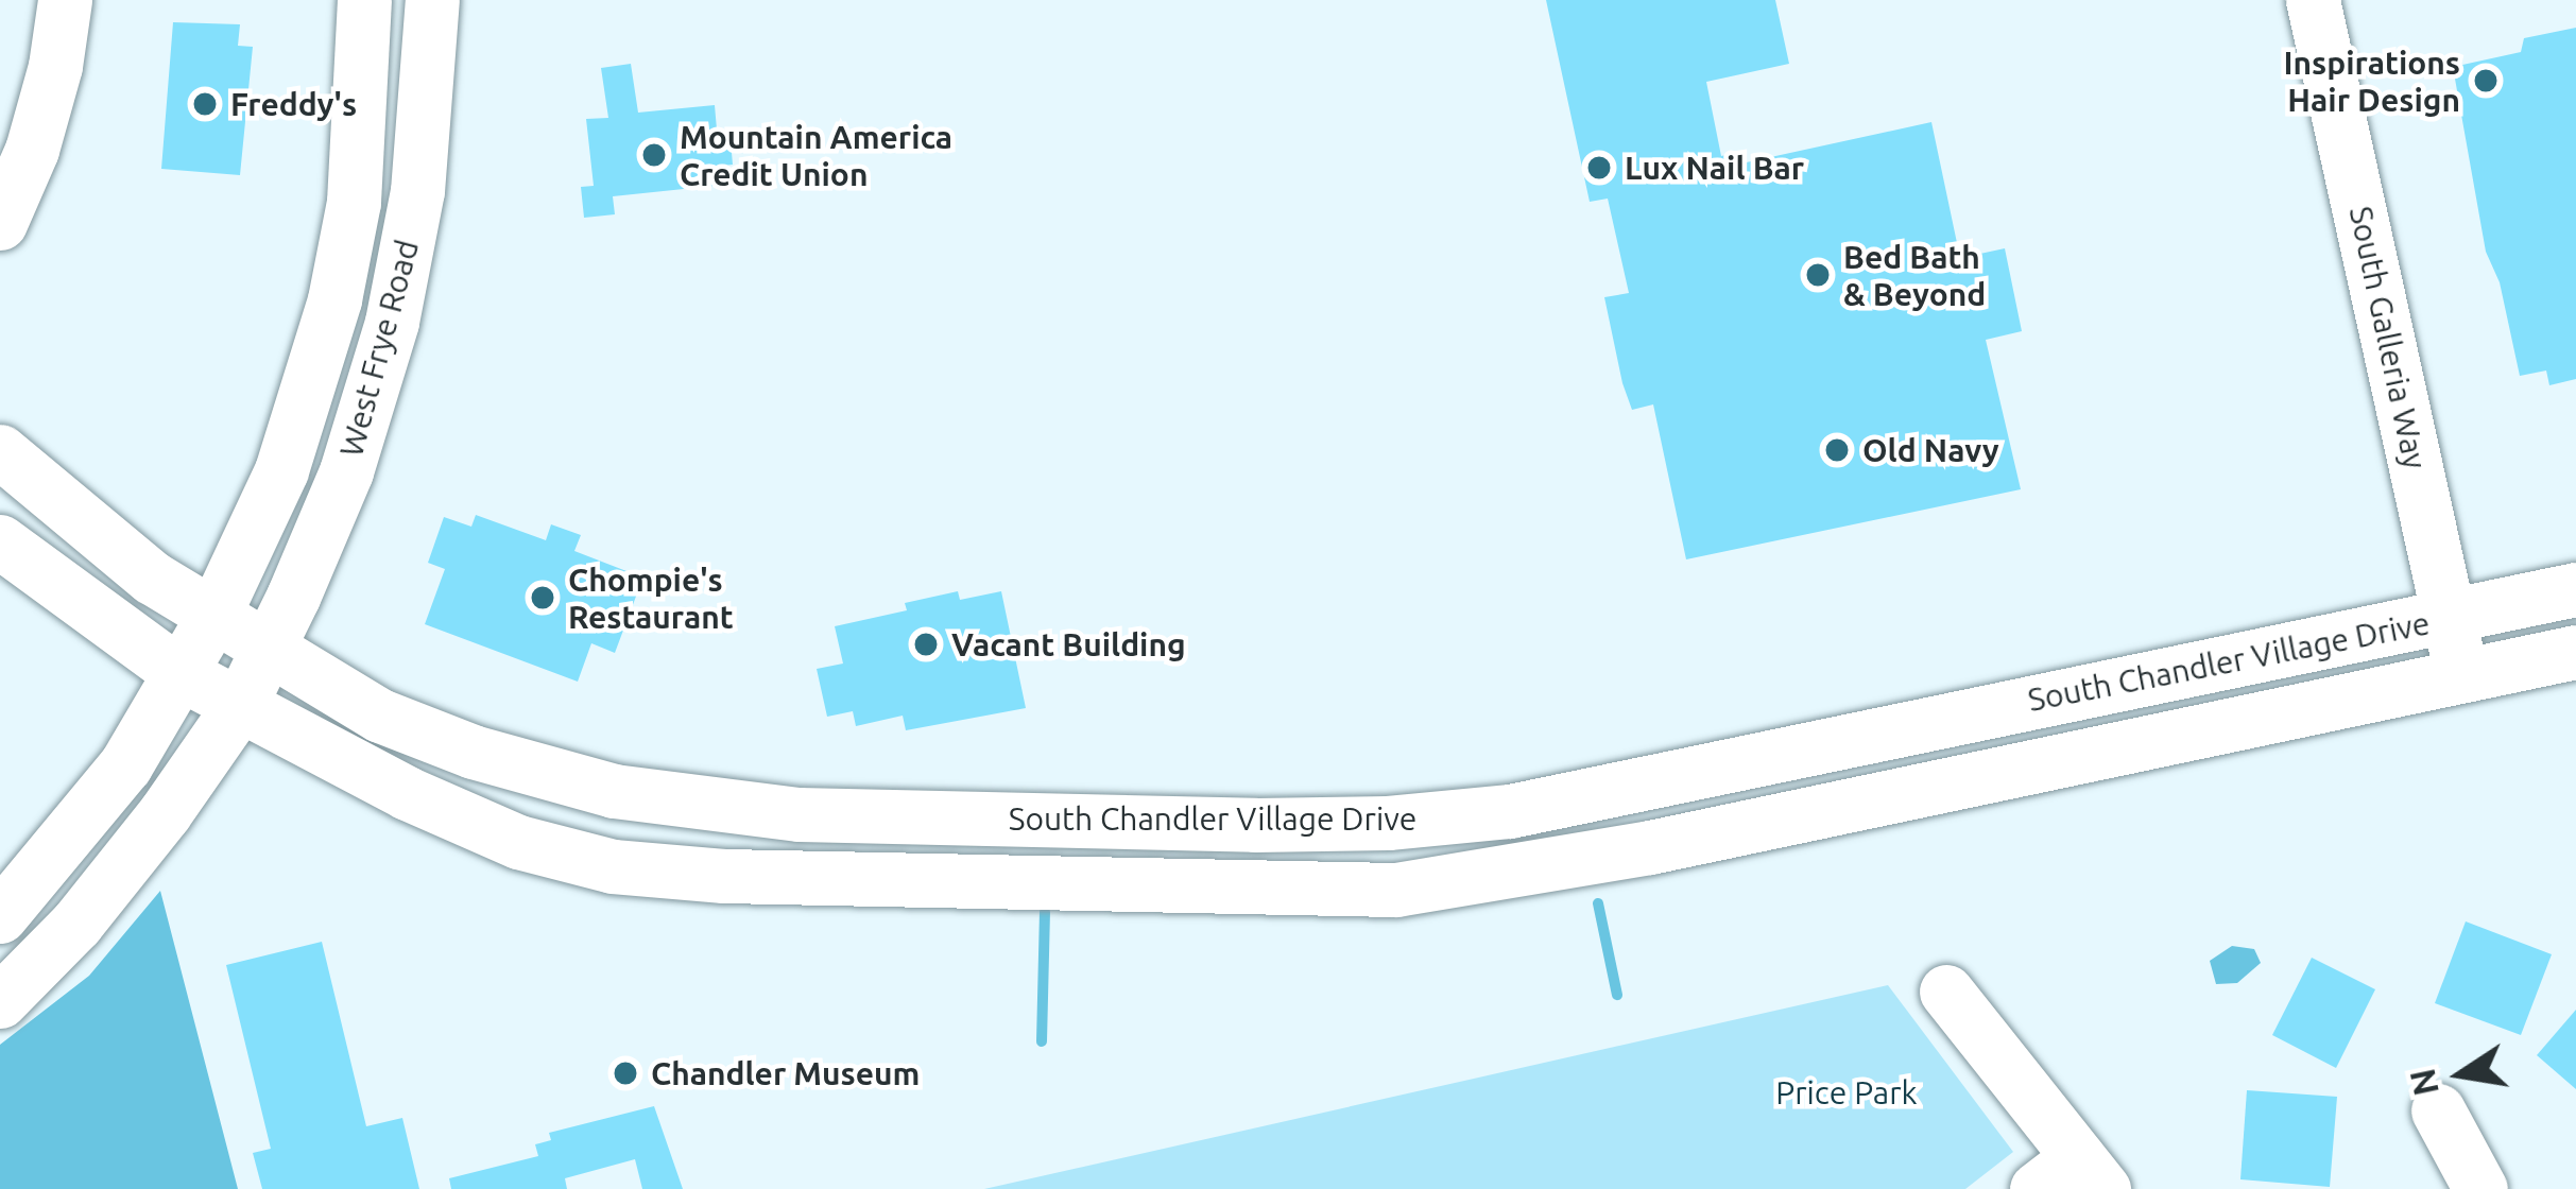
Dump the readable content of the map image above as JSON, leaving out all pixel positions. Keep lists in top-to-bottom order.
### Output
{
  "streets": {
    "street": ["South Galleria Way", "West Frye Road", "South Chandler Village Drive"]
  },
  "crossings": [
    ["South Galleria Way", "South Chandler Village Drive"],
    ["West Frye Road", "South Chandler Village Drive"]
  ],
  "parks": ["Price Park"],
  "places": [
    "Inspirations Hair Design",
    "Freddy's",
    "Mountain America Credit Union",
    "Lux Nail Bar",
    "Bed Bath & Beyond",
    "Old Navy",
    "Chompie's Restaurant",
    "Vacant Building",
    "Chandler Museum"
  ],
  "north": "left"
}
